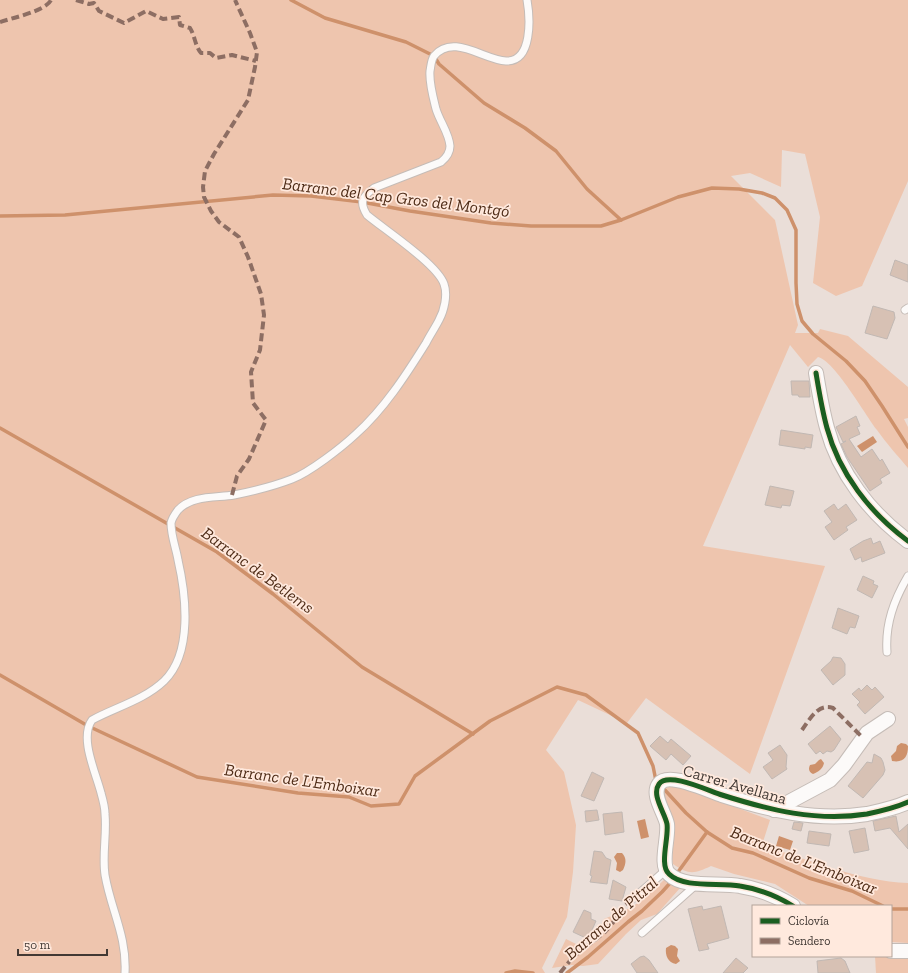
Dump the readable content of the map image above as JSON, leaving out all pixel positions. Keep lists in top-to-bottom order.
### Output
{
  "streets": {
    "street": ["Carrer Avellana"]
  },
  "water": [
    "Barranc del Cap Gros del Montgó",
    "Barranc de Betlems",
    "Barranc de L'Emboixar",
    "Barranc de Pitral"
  ],
  "legend": ["Ciclovía", "Sendero"],
  "scale_bar": "50 m"
}
